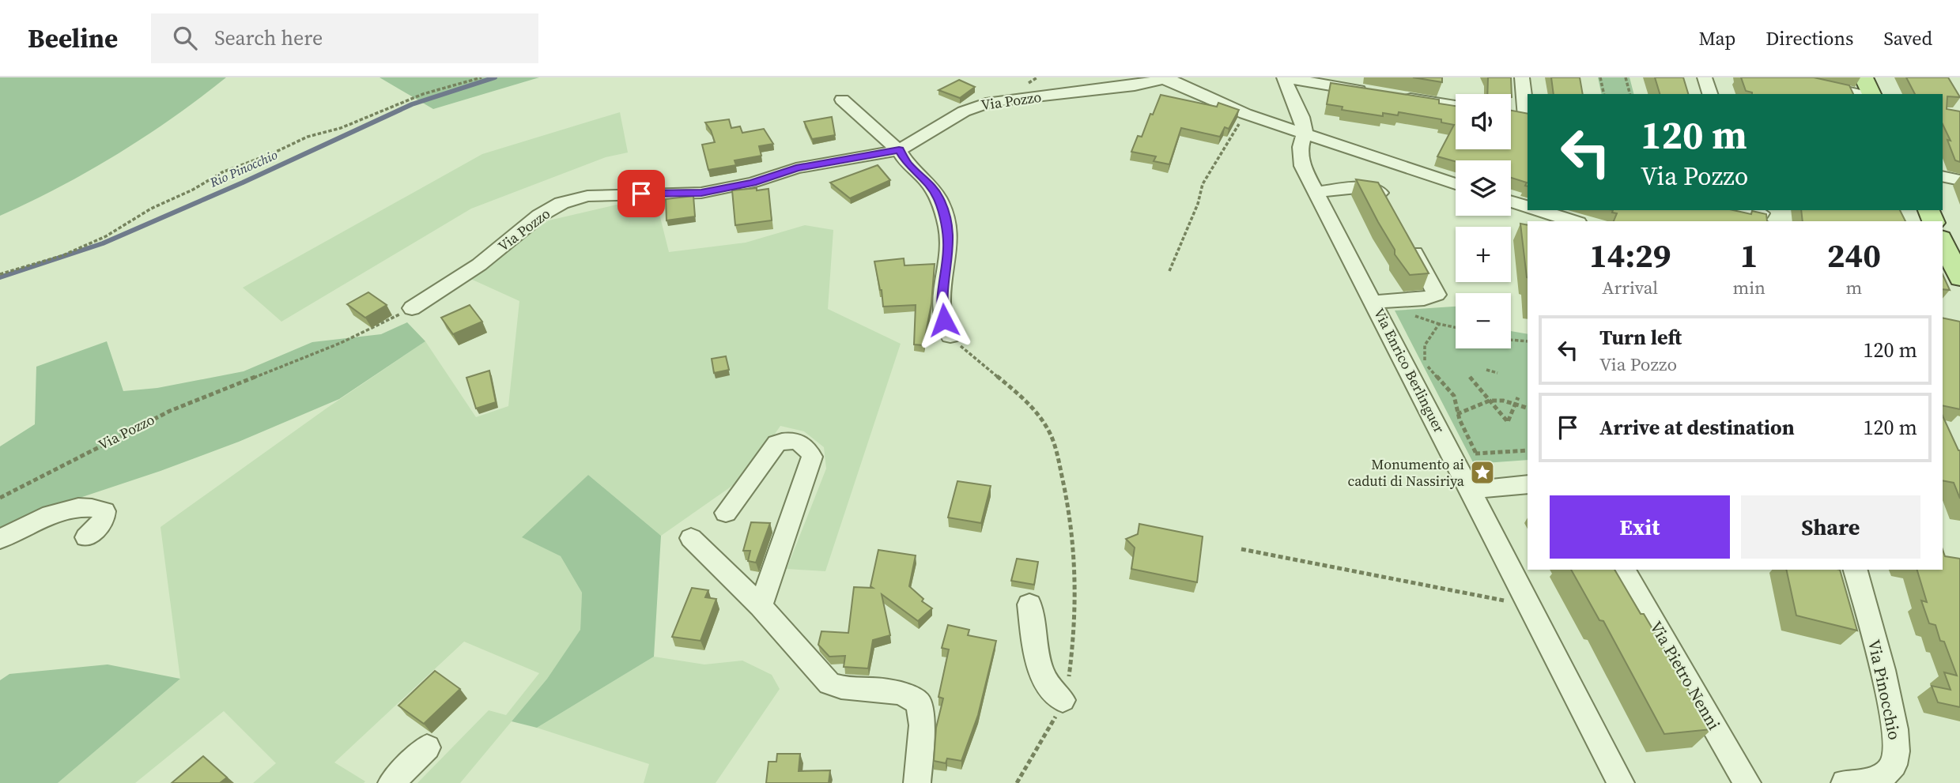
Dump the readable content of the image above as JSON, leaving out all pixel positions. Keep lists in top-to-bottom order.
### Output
{
  "streets": {
    "street": [
      "Via Pozzo",
      "Via Enrico Berlinguer",
      "Via Pietro Nenni",
      "Via Pinocchio"
    ]
  },
  "crossings": [
    ["Via Pozzo", "Via Enrico Berlinguer"]
  ],
  "water": ["Rio Pinocchio"],
  "places": {
    "place": ["Monumento ai caduti di Nassiriya"]
  },
  "page": {
    "header": "Beeline",
    "search": "Search here",
    "nav": ["Map", "Directions", "Saved"],
    "map_buttons": ["+", "−"],
    "turn": ["120 m", "Via Pozzo"],
    "eta": [
      "14:29",
      "Arrival",
      "1",
      "min",
      "240",
      "m"
    ],
    "list": [
      {
        "name": "Turn left",
        "note": "Via Pozzo",
        "value": "120 m"
      },
      {
        "name": "Arrive at destination",
        "value": "120 m"
      }
    ],
    "buttons": ["Exit", "Share"]
  }
}
